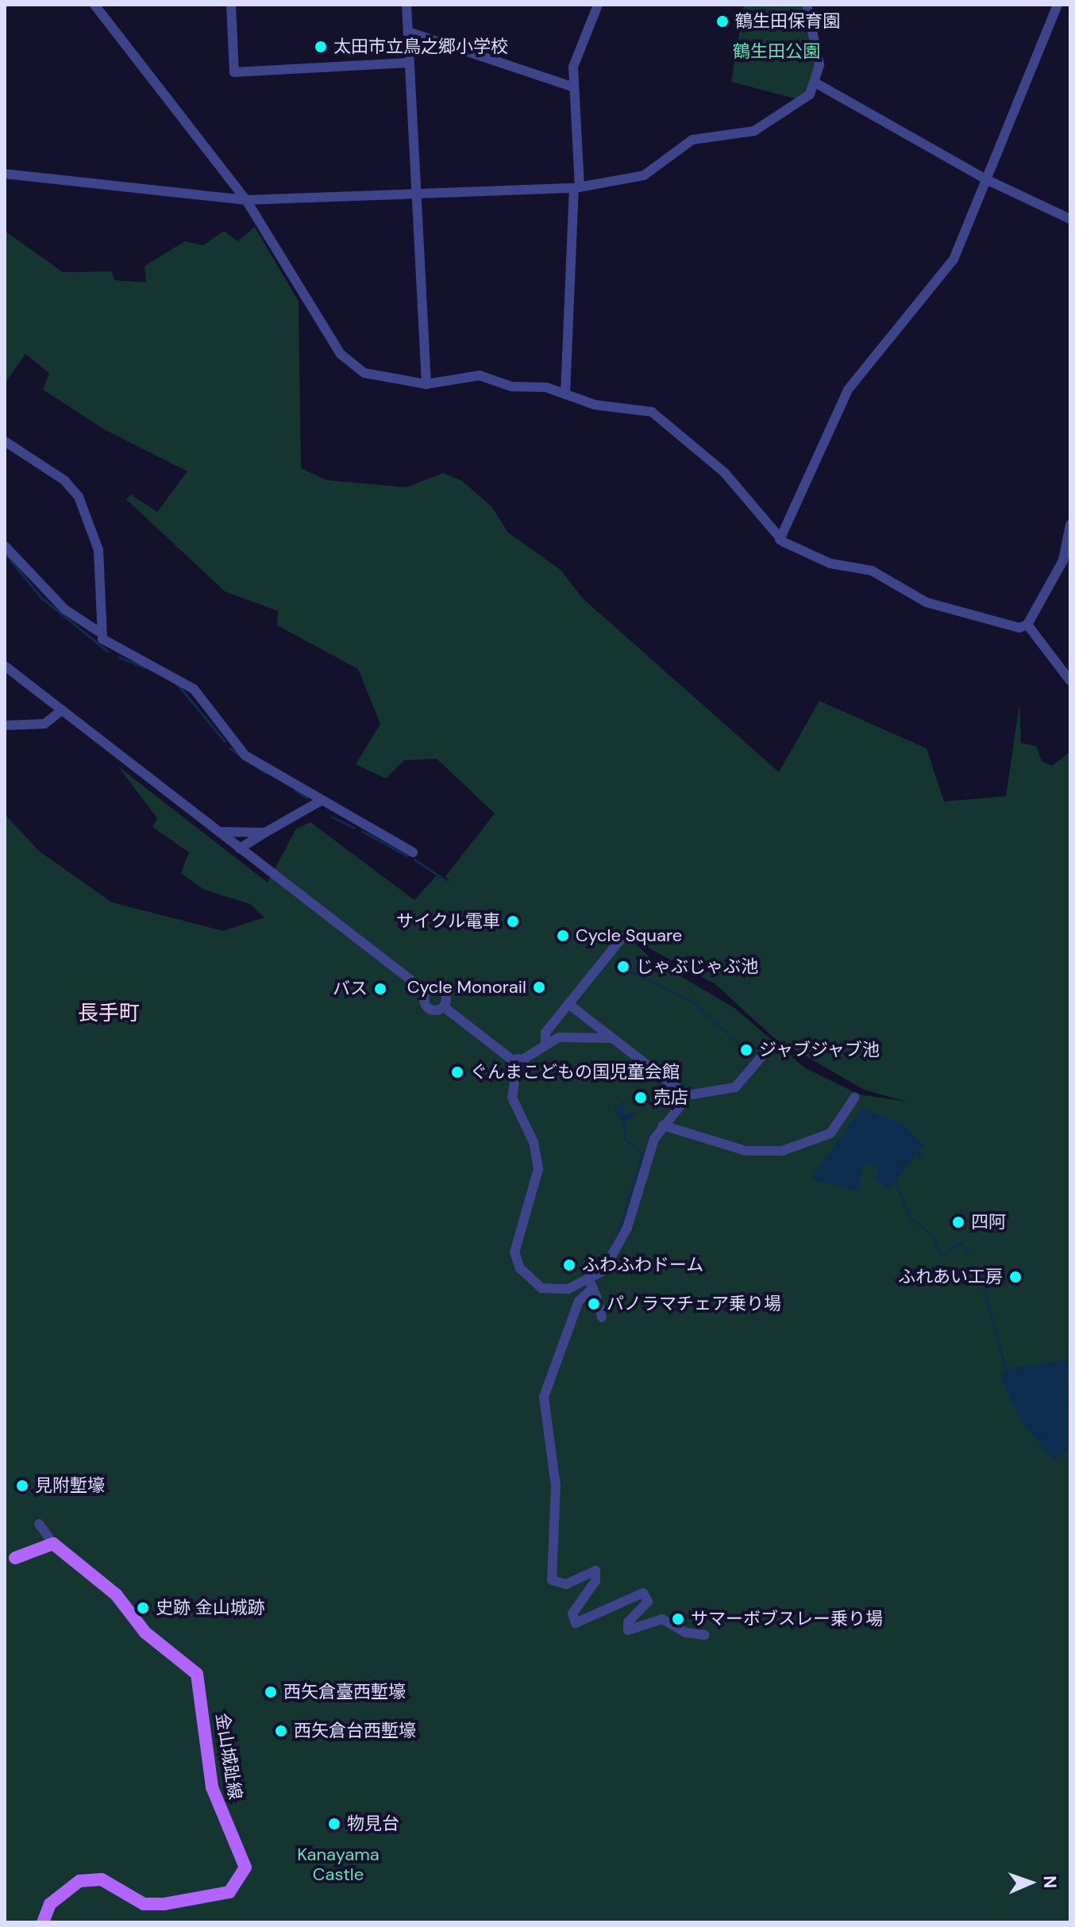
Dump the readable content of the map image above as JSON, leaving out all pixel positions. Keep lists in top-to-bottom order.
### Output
{
  "streets": {
    "main road": ["金山城趾線"]
  },
  "districts": ["長手町"],
  "parks": ["鶴生田公園", "Kanayama Castle"],
  "places": [
    "鶴生田保育園",
    "太田市立鳥之郷小学校",
    "サイクル電車",
    "Cycle Square",
    "じゃぶじゃぶ池",
    "Cycle Monorail",
    "バス",
    "ジャブジャブ池",
    "ぐんまこどもの国児童会館",
    "売店",
    "四阿",
    "ふわふわドーム",
    "ふれあい工房",
    "パノラマチェア乗り場",
    "見附塹壕",
    "史跡 金山城跡",
    "サマーボブスレー乗り場",
    "西矢倉臺西塹壕",
    "西矢倉台西塹壕",
    "物見台"
  ],
  "north": "right"
}
